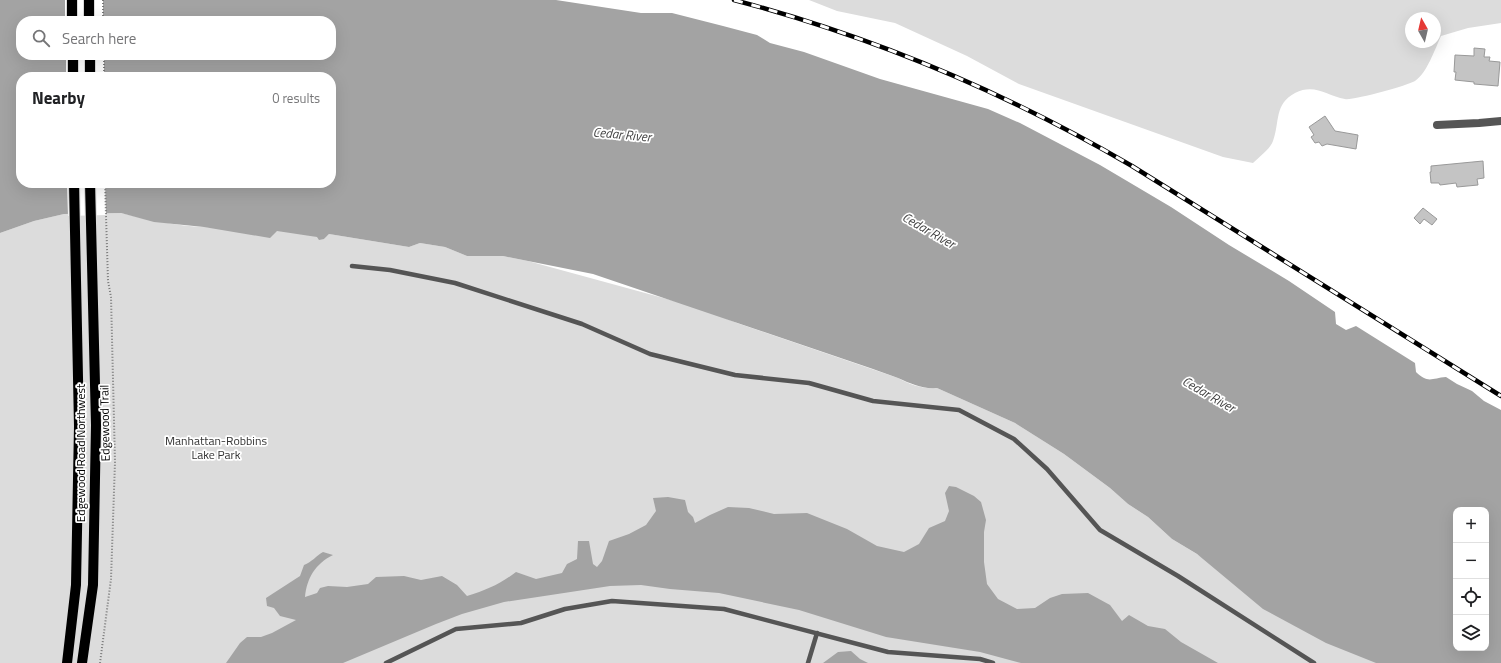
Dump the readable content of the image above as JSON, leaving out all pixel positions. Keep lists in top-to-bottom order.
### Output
{
  "streets": {
    "main road": ["Edgewood Road Northwest"],
    "path": ["Edgewood Trail"]
  },
  "water": ["Cedar River"],
  "parks": ["Manhattan-Robbins Lake Park"],
  "north": "top",
  "page": {
    "search": "Search here",
    "heading": ["Nearby", "0 results"],
    "map_buttons": ["+", "−"]
  }
}
